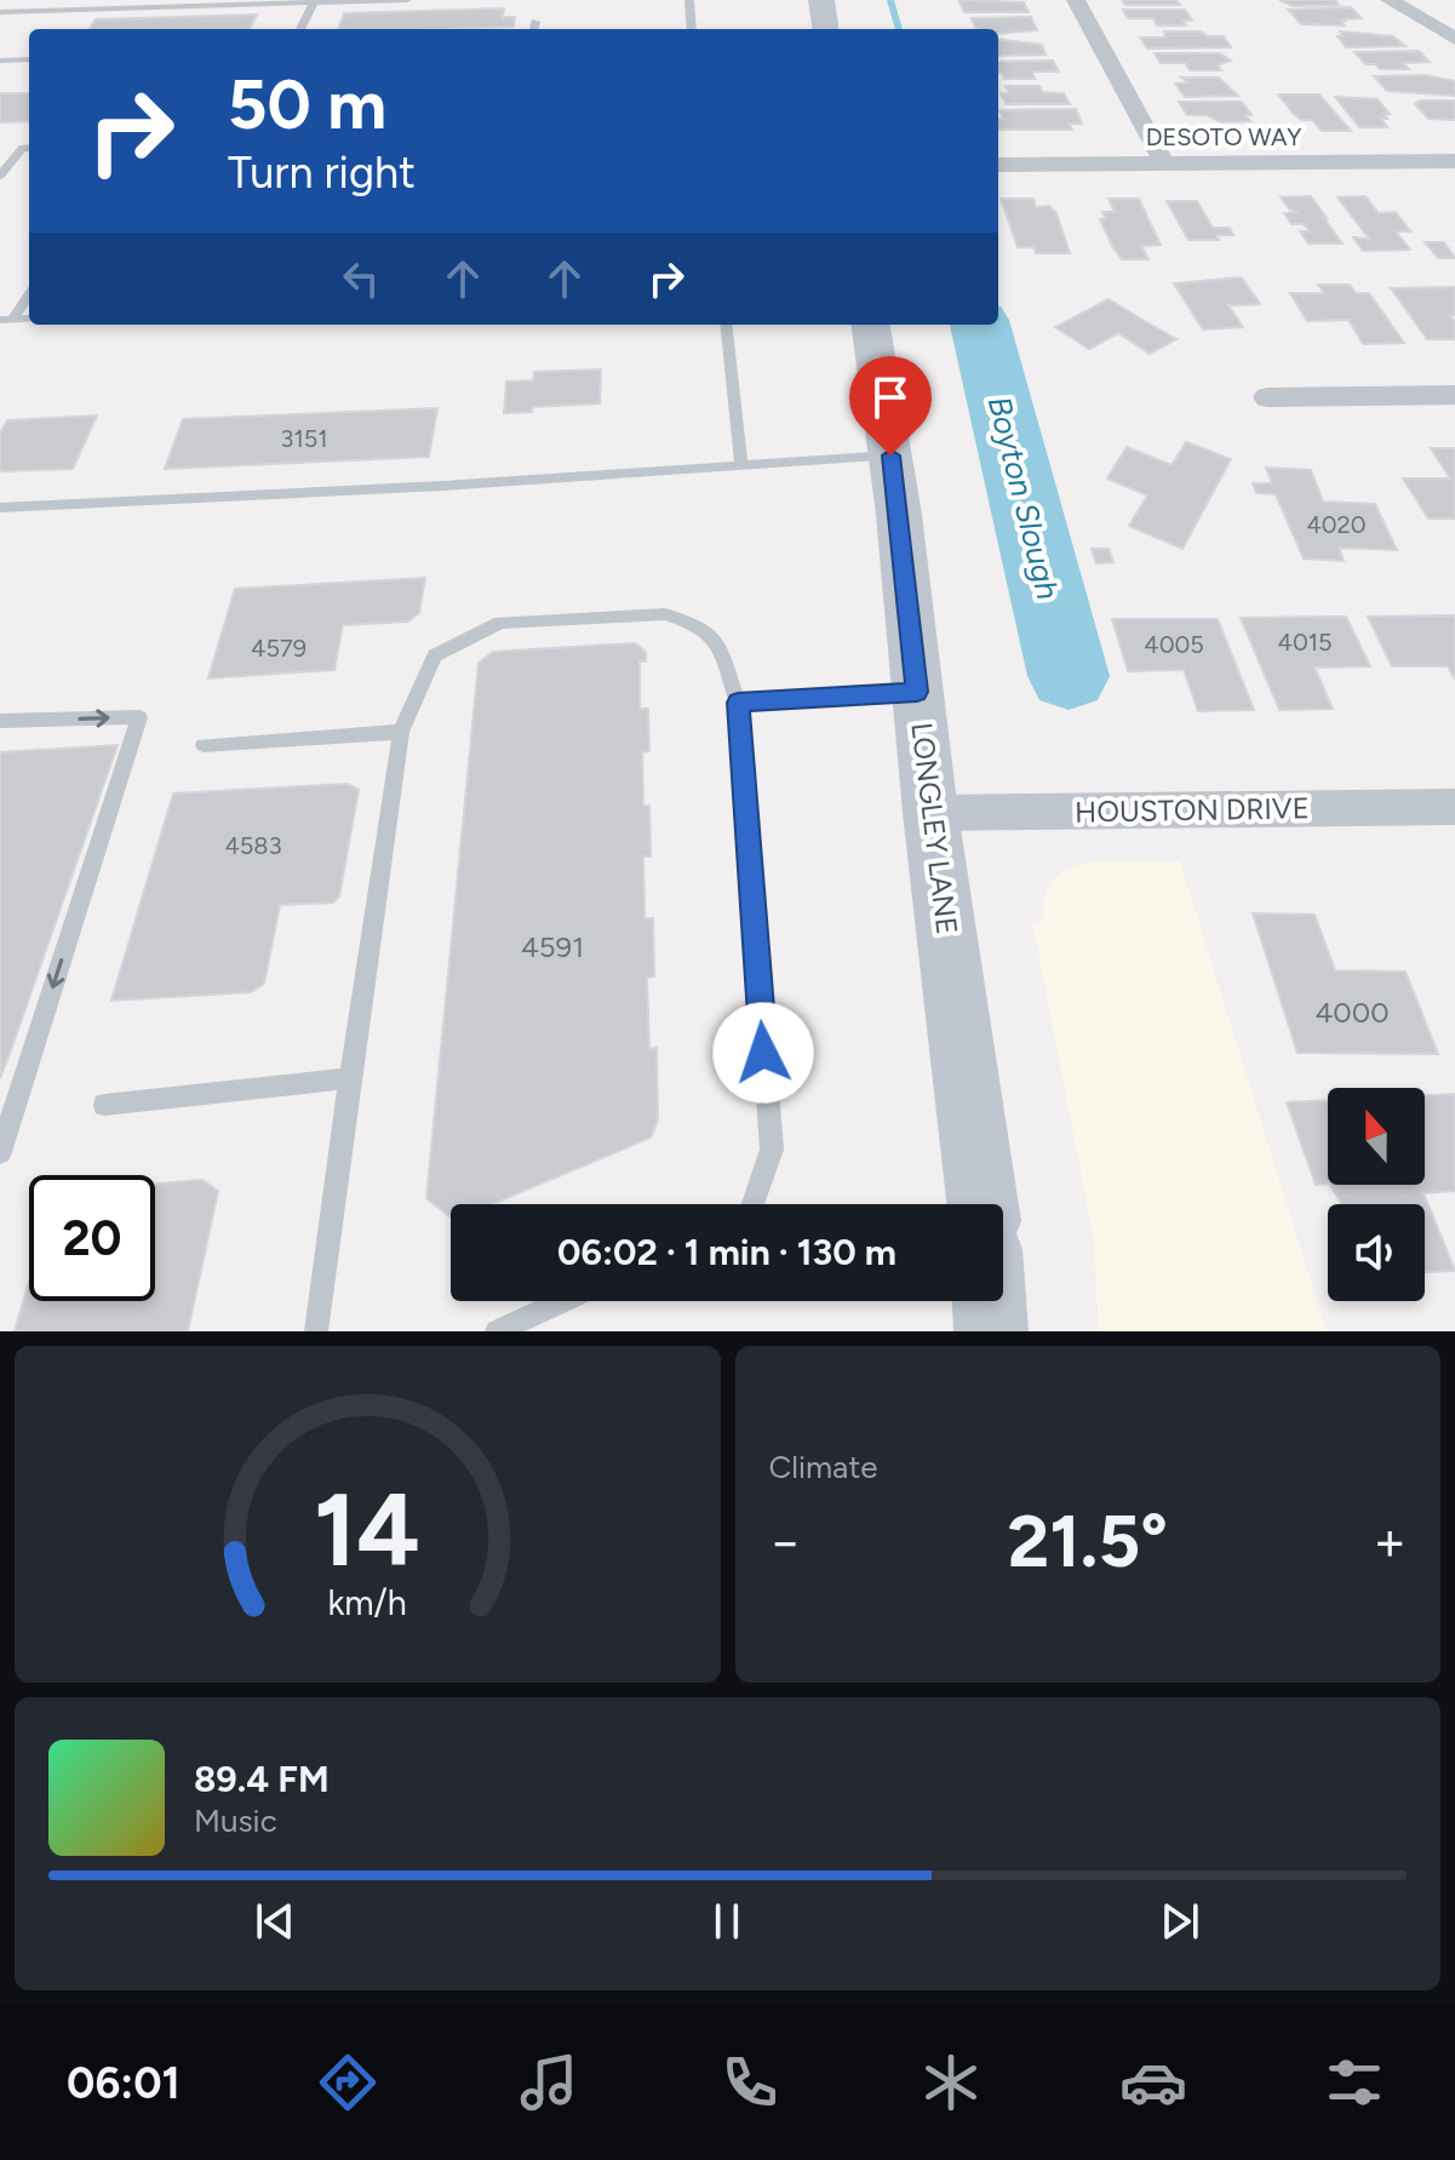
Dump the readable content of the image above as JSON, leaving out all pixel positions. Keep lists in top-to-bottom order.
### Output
{
  "streets": {
    "main road": ["LONGLEY LANE"],
    "street": ["DESOTO WAY", "HOUSTON DRIVE"]
  },
  "crossings": [
    ["HOUSTON DRIVE", "LONGLEY LANE"]
  ],
  "water": ["Boyton Slough"],
  "house_numbers": [
    "3151",
    "4020",
    "4015",
    "4005",
    "4579",
    "4583",
    "4591",
    "4000"
  ],
  "north": "top",
  "page": {
    "turn": ["50 m", "Turn right"],
    "limit": "20",
    "trip": "06:02 · 1 min · 130 m",
    "tile": "Climate",
    "heat": ["−", "21.5°", "+"],
    "song": ["89.4 FM", "Music"],
    "tabs": "06:01",
    "gauge": ["14", "km/h"]
  }
}
